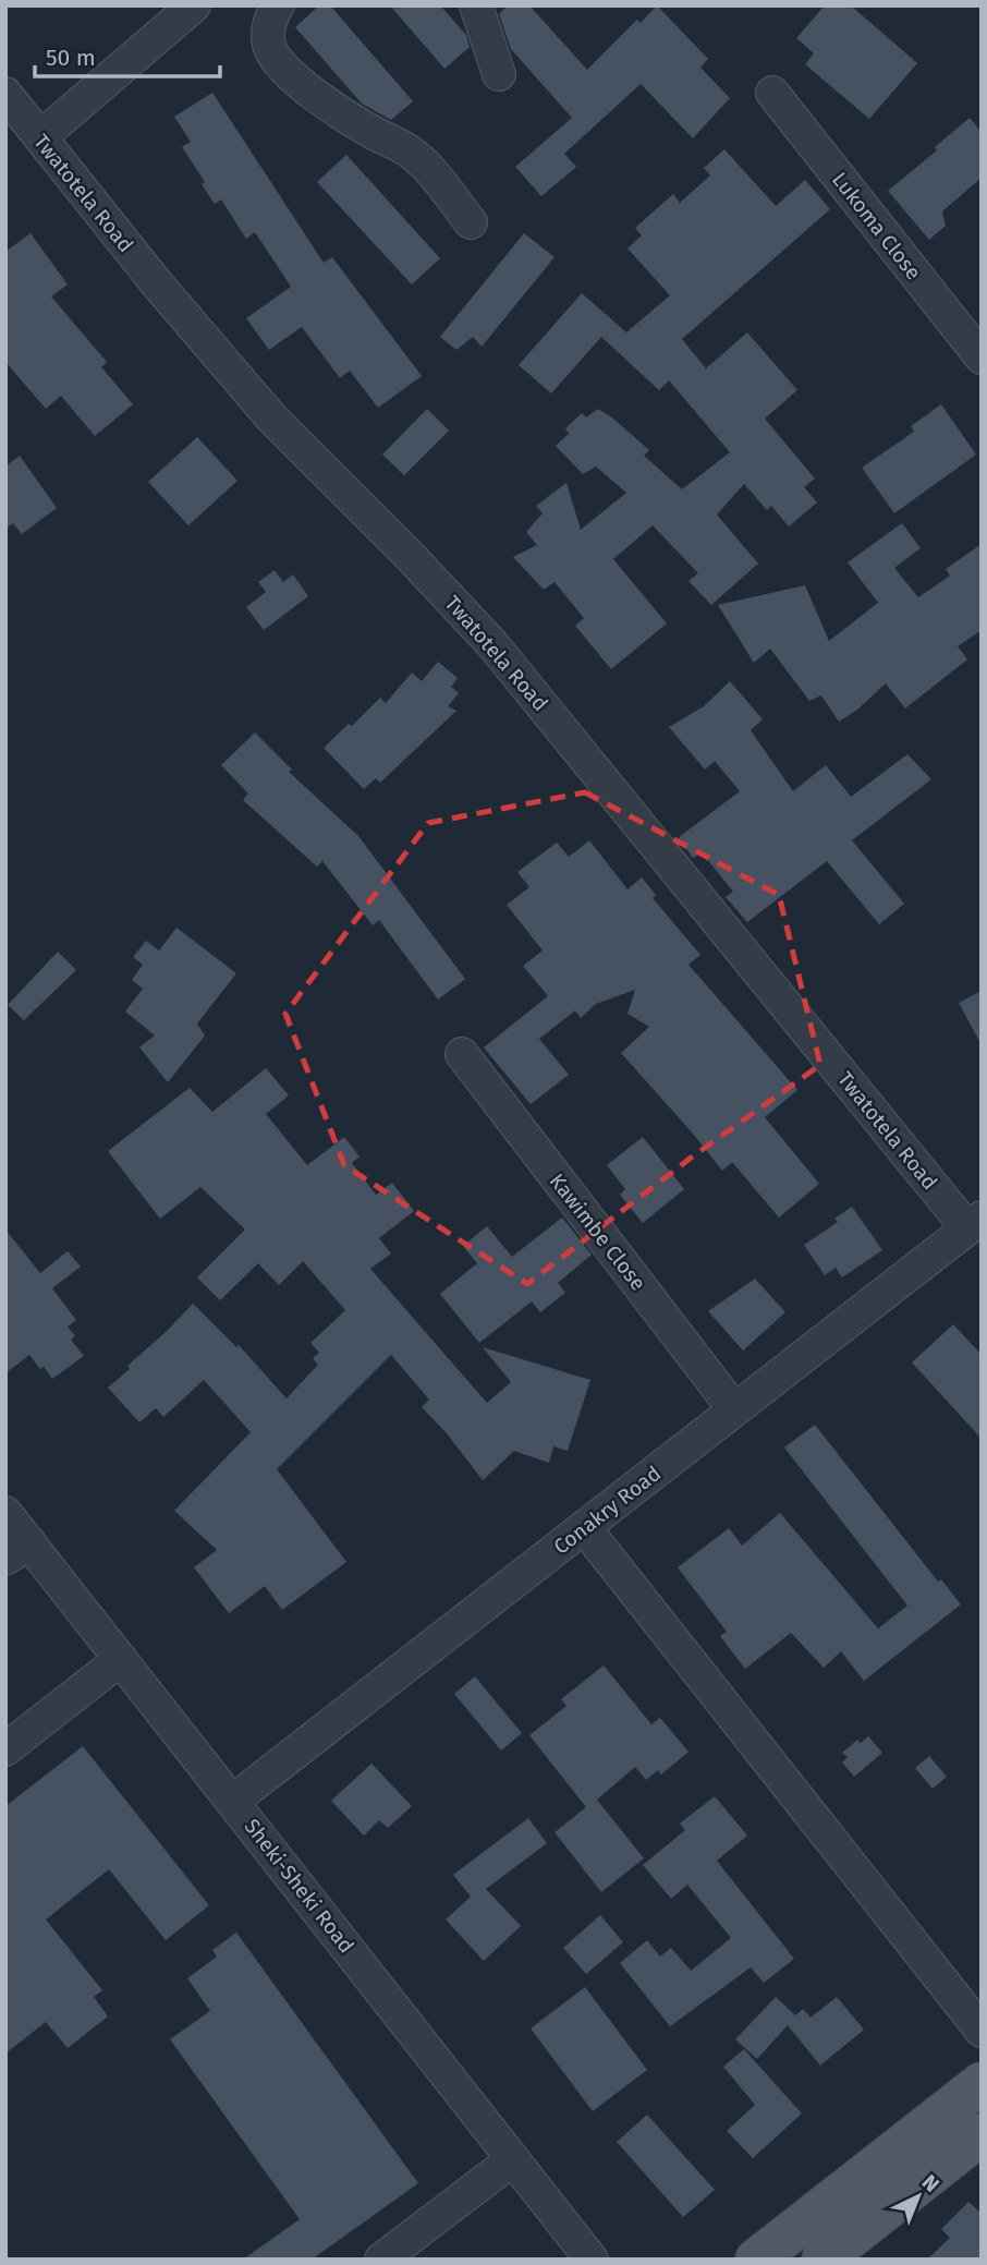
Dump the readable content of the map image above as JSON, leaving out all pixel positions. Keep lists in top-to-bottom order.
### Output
{
  "streets": {
    "street": [
      "Twatotela Road",
      "Lukoma Close",
      "Kawimbe Close",
      "Conakry Road",
      "Sheki-Sheki Road"
    ]
  },
  "crossings": [
    ["Twatotela Road", "Conakry Road"],
    ["Kawimbe Close", "Conakry Road"],
    ["Conakry Road", "Sheki-Sheki Road"]
  ],
  "scale_bar": "50 m",
  "north": "top right"
}
